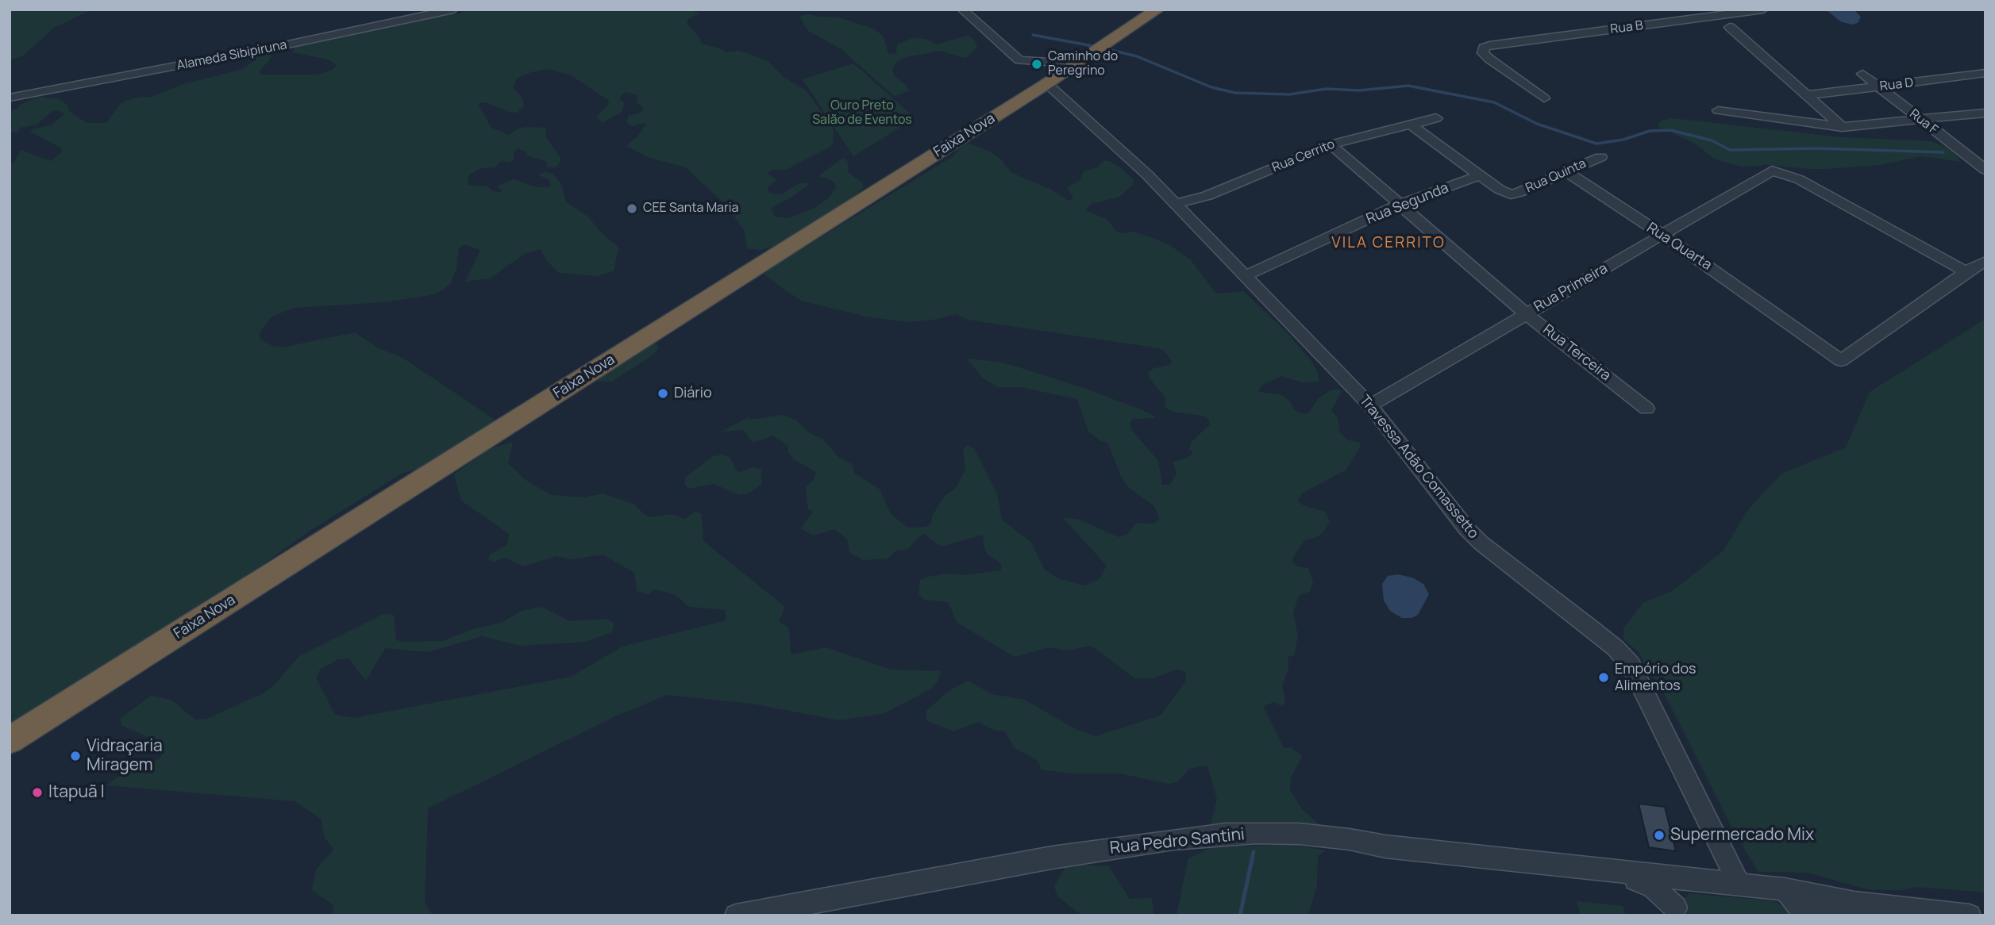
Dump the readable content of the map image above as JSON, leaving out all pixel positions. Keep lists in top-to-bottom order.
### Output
{
  "streets": {
    "highway": ["Faixa Nova"],
    "street": [
      "Rua B",
      "Alameda Sibipiruna",
      "Rua D",
      "Rua F",
      "Rua Cerrito",
      "Rua Quinta",
      "Rua Segunda",
      "Rua Quarta",
      "Rua Primeira",
      "Rua Terceira",
      "Travessa Adão Comassetto",
      "Rua Pedro Santini"
    ]
  },
  "crossings": [
    ["Rua D", "Rua F"],
    ["Faixa Nova", "Travessa Adão Comassetto"],
    ["Rua Cerrito", "Rua Terceira"],
    ["Rua Cerrito", "Travessa Adão Comassetto"],
    ["Rua Quinta", "Rua Segunda"],
    ["Rua Quinta", "Rua Quarta"],
    ["Rua Segunda", "Rua Terceira"],
    ["Rua Segunda", "Travessa Adão Comassetto"],
    ["Rua Quarta", "Rua Primeira"],
    ["Rua Primeira", "Rua Terceira"],
    ["Rua Primeira", "Travessa Adão Comassetto"],
    ["Travessa Adão Comassetto", "Rua Pedro Santini"]
  ],
  "districts": ["VILA CERRITO"],
  "parks": ["Ouro Preto Salão de Eventos"],
  "places": [
    "Caminho do Peregrino",
    "CEE Santa Maria",
    "Diário",
    "Empório dos Alimentos",
    "Vidraçaria Miragem",
    "Itapuã I",
    "Supermercado Mix"
  ]
}
